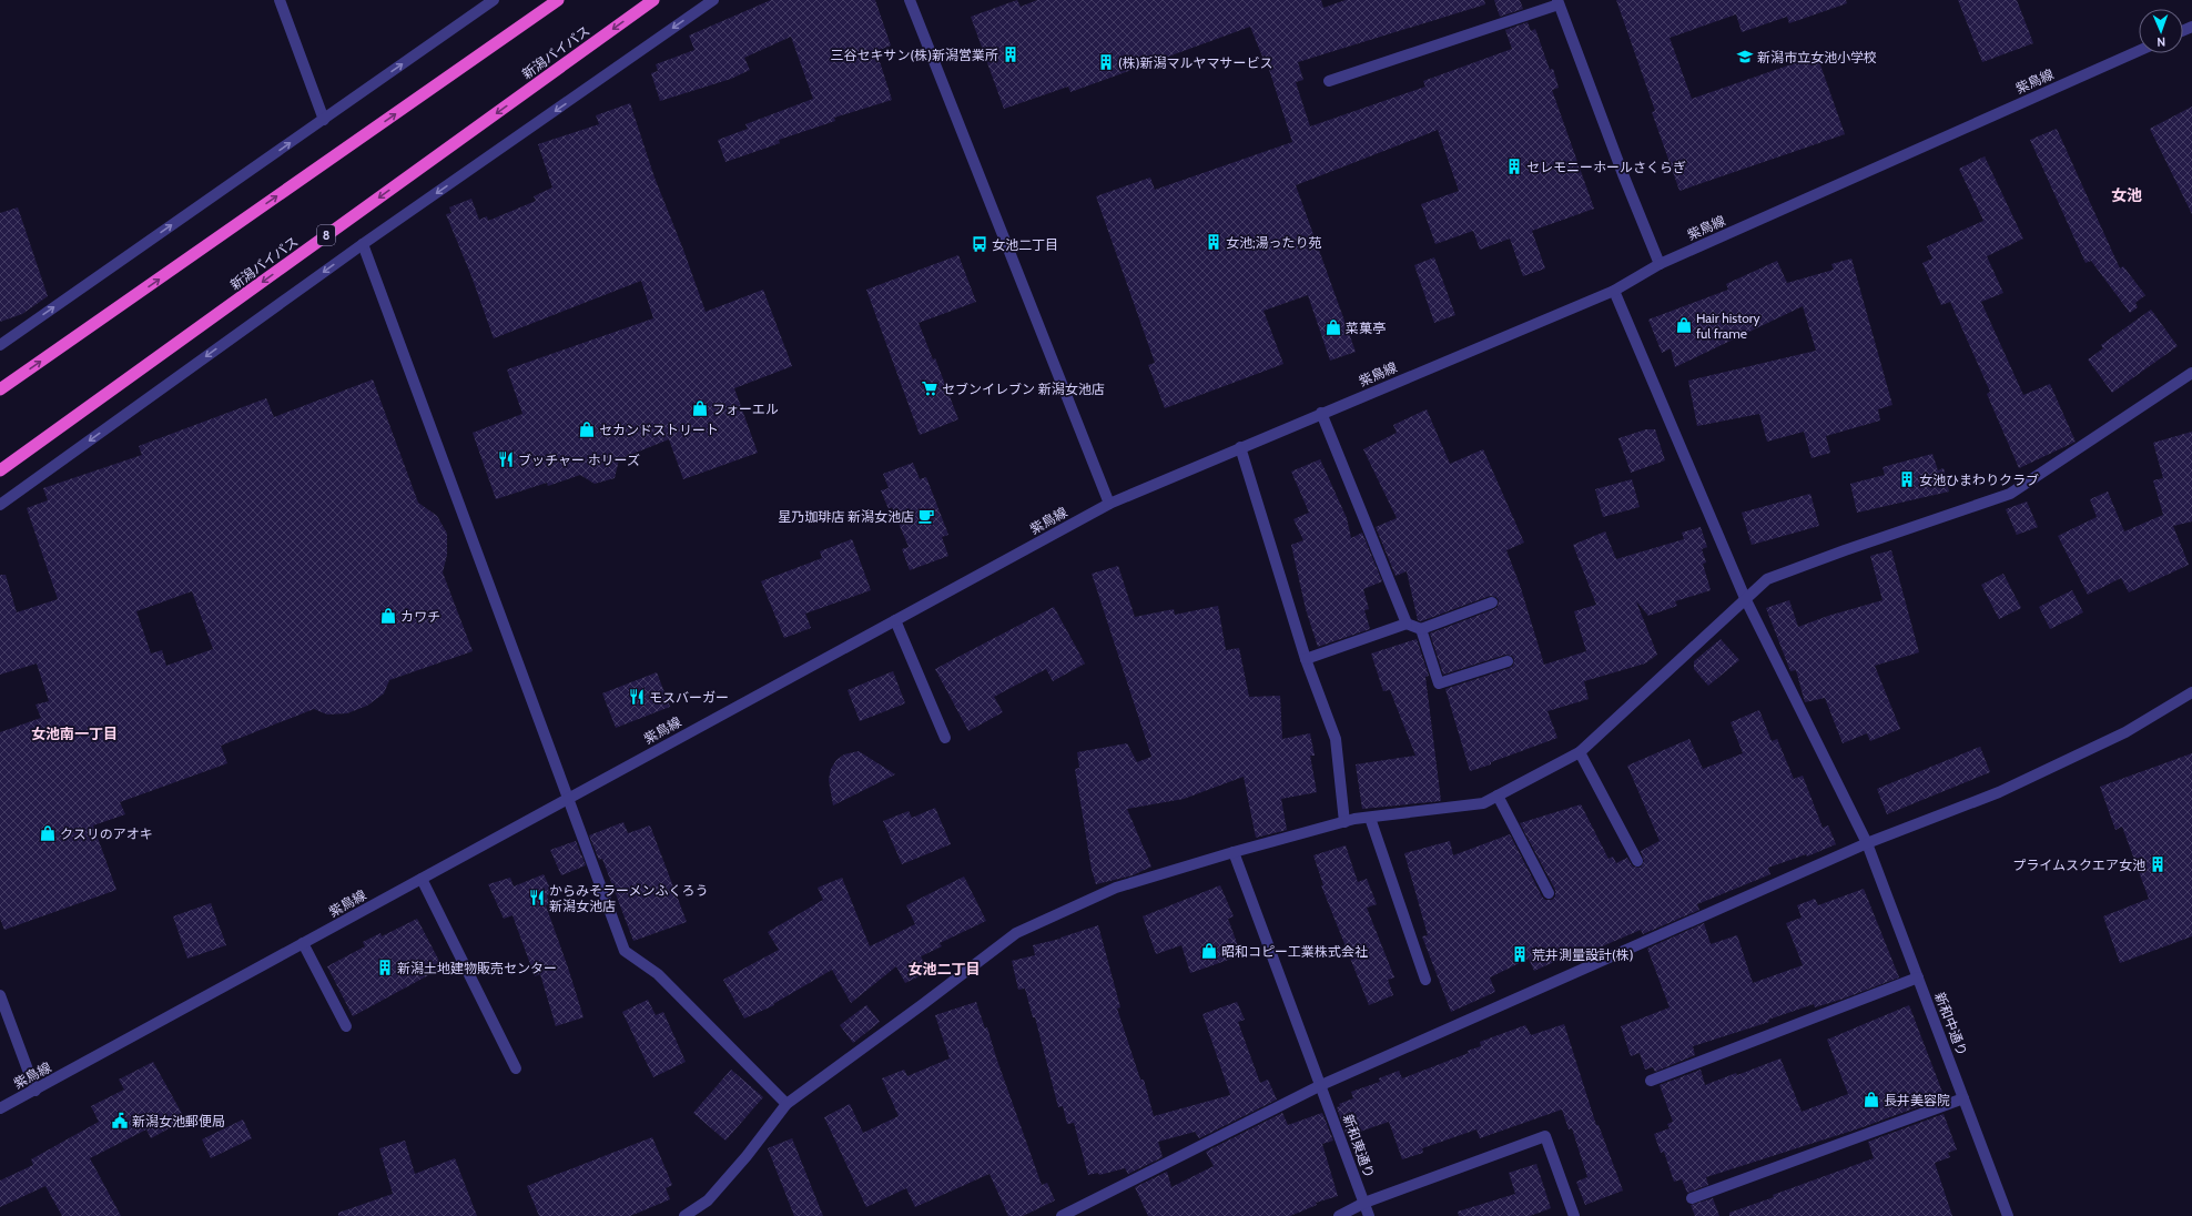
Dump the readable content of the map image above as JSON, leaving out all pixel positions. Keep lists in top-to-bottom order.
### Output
{
  "streets": {
    "highway": ["新潟バイパス", "8"],
    "street": ["紫鳥線", "新和中通り", "新和東通り"]
  },
  "crossings": [
    ["紫鳥線", "新和中通り"]
  ],
  "districts": ["女池", "女池南一丁目", "女池二丁目"],
  "places": {
    "building": [
      "三谷セキサン(株)新潟営業所",
      "(株)新潟マルヤマサービス",
      "セレモニーホールさくらぎ",
      "女池;湯ったり苑",
      "女池ひまわりクラブ",
      "プライムスクエア女池",
      "荒井測量設計(株)",
      "新潟土地建物販売センター"
    ],
    "school or university": ["新潟市立女池小学校"],
    "bus stop": ["女池二丁目"],
    "shop": [
      "Hair history ful frame",
      "菜菓亭",
      "フォーエル",
      "セカンドストリート",
      "カワチ",
      "クスリのアオキ",
      "昭和コピー工業株式会社",
      "長井美容院"
    ],
    "supermarket": ["セブンイレブン 新潟女池店"],
    "restaurant": ["ブッチャー ホリーズ", "モスバーガー", "からみそラーメンふくろう 新潟女池店"],
    "cafe": ["星乃珈琲店 新潟女池店"],
    "public building": ["新潟女池郵便局"]
  },
  "north": "bottom"
}
